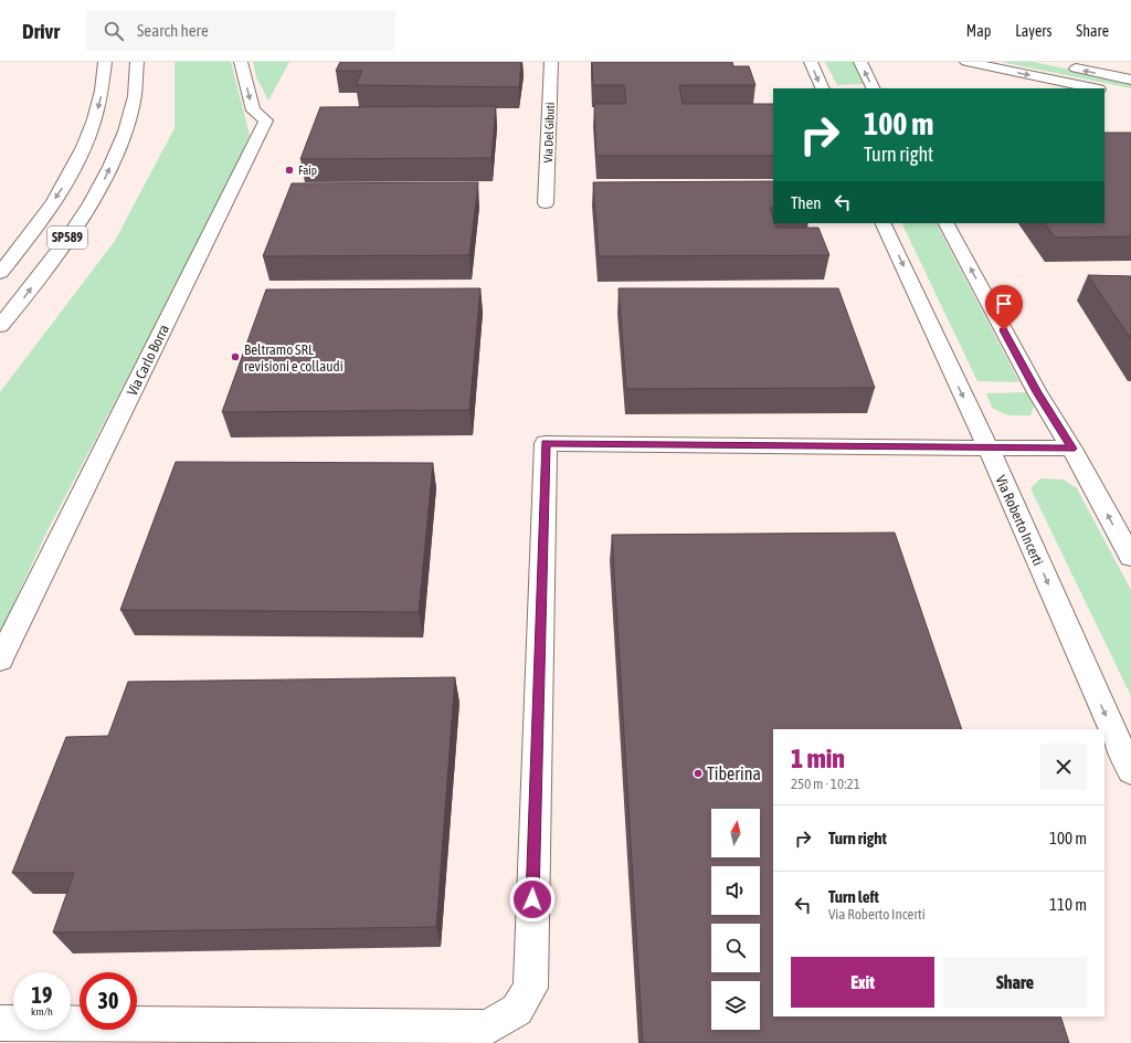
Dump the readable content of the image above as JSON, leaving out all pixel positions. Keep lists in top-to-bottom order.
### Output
{
  "streets": {
    "street": [
      "Via Del Gibuti",
      "SP589",
      "Via Carlo Borra",
      "Via Roberto Incerti"
    ]
  },
  "places": ["Faip", "Beltramo SRL revisioni e collaudi", "Tiberina"],
  "north": "top",
  "page": {
    "header": "Drivr",
    "search": "Search here",
    "nav": ["Map", "Layers", "Share"],
    "turn": ["100 m", "Turn right"],
    "then": "Then",
    "heading": ["1 min", "250 m · 10:21"],
    "list": [
      {
        "name": "Turn right",
        "value": "100 m"
      },
      {
        "name": "Turn left",
        "note": "Via Roberto Incerti",
        "value": "110 m"
      }
    ],
    "buttons": ["Exit", "Share"],
    "speed": "19 km/h",
    "limit": "30"
  }
}
